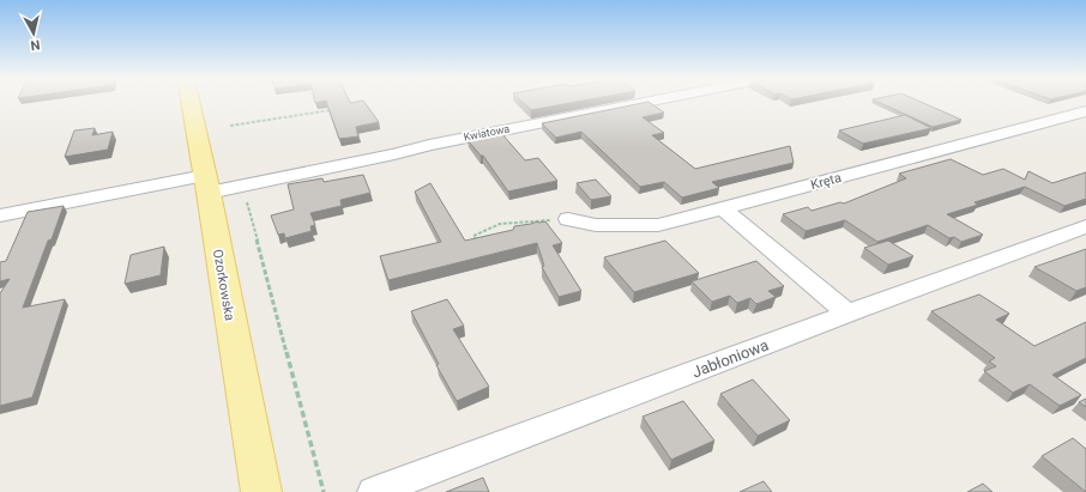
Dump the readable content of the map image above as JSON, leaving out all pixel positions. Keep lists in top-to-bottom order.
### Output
{
  "streets": {
    "main road": ["Ozorkowska"],
    "street": ["Kwiatowa", "Kręta", "Jabłoniowa"]
  },
  "crossings": [
    ["Kwiatowa", "Ozorkowska"]
  ],
  "north": "bottom"
}
